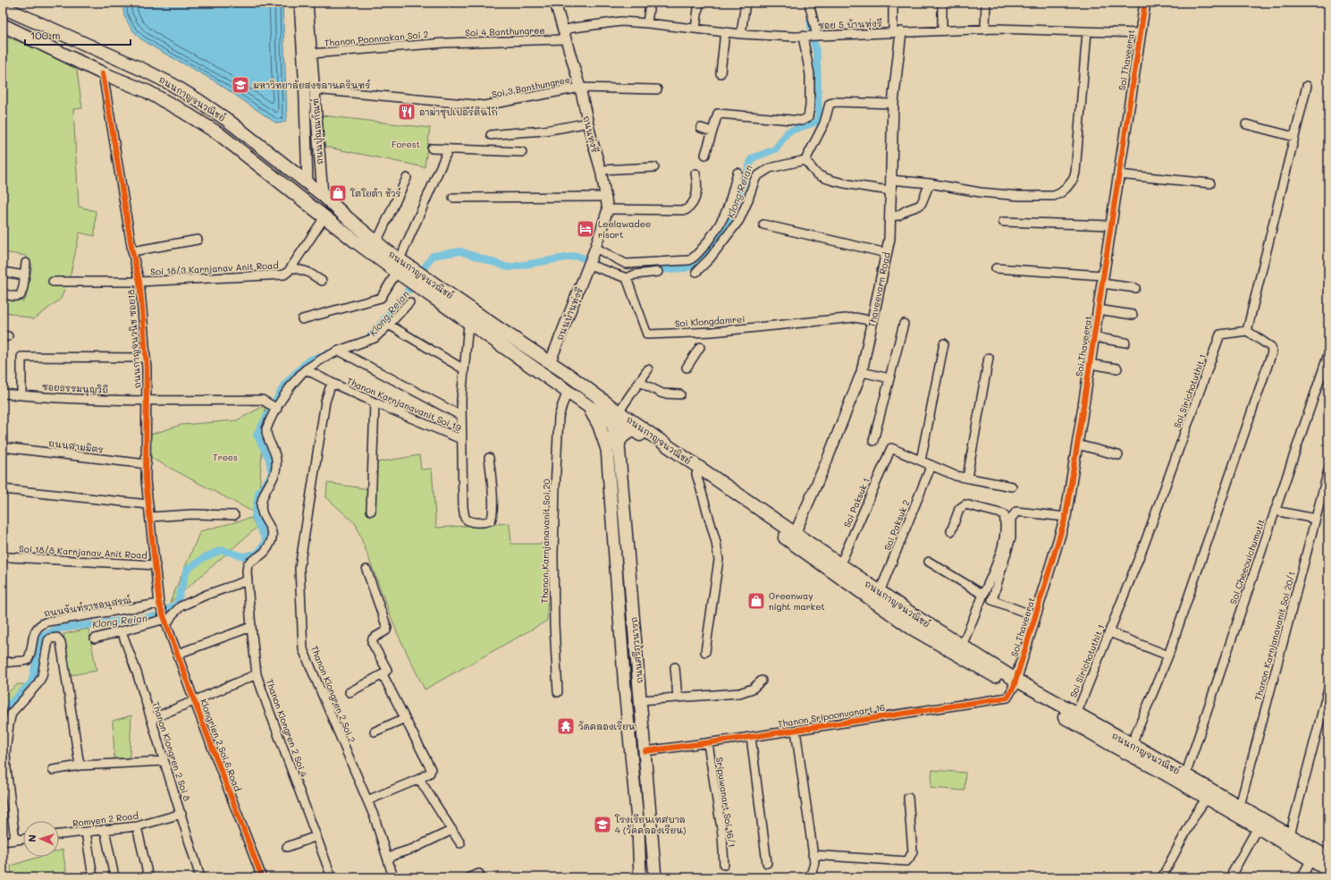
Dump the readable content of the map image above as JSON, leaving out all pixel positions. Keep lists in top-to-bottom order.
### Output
{
  "streets": {
    "main road": ["ถนนกาญจนวณิชย์", "ถนนศรีภูวนารถ"],
    "street": [
      "ซอย 5 บ้านทุ่งรี",
      "Soi 4 Banthungree",
      "Thanon Poonnakan Soi 2",
      "Soi Thaveerat",
      "Soi 3 Banthungree",
      "ถนนปุณณกัณฑ์",
      "ถนนทุ่งรี",
      "Soi 18/3 Karnjanav Anit Road",
      "Thaveevarn Road",
      "ถนนบ้านทุ่งรี",
      "Soi Klongdamrei",
      "ถนนกาญจนวนิช ซอย18",
      "ซอยธรรมนูญวิถี",
      "Soi Sirichotuthit 1",
      "Thanon Karnjanavanit Soi 19",
      "ถนนสามมิตร",
      "Soi Paksuk 1",
      "Soi Paksuk 2",
      "Thanon Karnjanavanit Soi 20",
      "Soi 18/8 Karnjanav Anit Road",
      "Soi Cheeouichumutit",
      "ถนนจันท์ราชอนุสรณ์",
      "Thanon Karnjanavanit Soi 20/1",
      "Thanon Klongren 2 Soi 2",
      "Thanon Sripoonvanart 16",
      "Thanon Klongren 2 Soi 4",
      "Klongrien 2 Soi 6 Road",
      "Thanon Klongren 2 Soi 8",
      "Sripuwanart Soi 16/1",
      "Romyen 2 Road"
    ]
  },
  "crossings": [
    ["ซอย 5 บ้านทุ่งรี", "Soi 4 Banthungree"],
    ["ซอย 5 บ้านทุ่งรี", "Soi Thaveerat"],
    ["ซอย 5 บ้านทุ่งรี", "ถนนทุ่งรี"],
    ["ซอย 5 บ้านทุ่งรี", "Thaveevarn Road"],
    ["Soi 4 Banthungree", "Thanon Poonnakan Soi 2"],
    ["Soi 4 Banthungree", "ถนนทุ่งรี"],
    ["Thanon Poonnakan Soi 2", "ถนนปุณณกัณฑ์"],
    ["Soi Thaveerat", "ถนนกาญจนวณิชย์"],
    ["Soi Thaveerat", "Thanon Sripoonvanart 16"],
    ["Soi 3 Banthungree", "ถนนปุณณกัณฑ์"],
    ["Soi 3 Banthungree", "ถนนทุ่งรี"],
    ["ถนนกาญจนวณิชย์", "ถนนปุณณกัณฑ์"],
    ["ถนนกาญจนวณิชย์", "Soi 18/3 Karnjanav Anit Road"],
    ["ถนนกาญจนวณิชย์", "Thaveevarn Road"],
    ["ถนนกาญจนวณิชย์", "ถนนบ้านทุ่งรี"],
    ["ถนนกาญจนวณิชย์", "ถนนกาญจนวนิช ซอย18"],
    ["ถนนกาญจนวณิชย์", "Soi Sirichotuthit 1"],
    ["ถนนกาญจนวณิชย์", "Thanon Karnjanavanit Soi 19"],
    ["ถนนกาญจนวณิชย์", "Soi Paksuk 1"],
    ["ถนนกาญจนวณิชย์", "Soi Paksuk 2"],
    ["ถนนกาญจนวณิชย์", "Thanon Karnjanavanit Soi 20"],
    ["ถนนกาญจนวณิชย์", "Soi Cheeouichumutit"],
    ["ถนนกาญจนวณิชย์", "Thanon Karnjanavanit Soi 20/1"],
    ["ถนนกาญจนวณิชย์", "ถนนศรีภูวนารถ"],
    ["ถนนกาญจนวณิชย์", "Thanon Sripoonvanart 16"],
    ["Soi 18/3 Karnjanav Anit Road", "ถนนกาญจนวนิช ซอย18"],
    ["Thaveevarn Road", "Soi Klongdamrei"],
    ["ถนนกาญจนวนิช ซอย18", "ซอยธรรมนูญวิถี"],
    ["ถนนกาญจนวนิช ซอย18", "ถนนสามมิตร"],
    ["ถนนกาญจนวนิช ซอย18", "Soi 18/8 Karnjanav Anit Road"],
    ["ถนนกาญจนวนิช ซอย18", "ถนนจันท์ราชอนุสรณ์"],
    ["ถนนกาญจนวนิช ซอย18", "Klongrien 2 Soi 6 Road"],
    ["ซอยธรรมนูญวิถี", "Thanon Klongren 2 Soi 4"],
    ["Thanon Karnjanavanit Soi 19", "Thanon Klongren 2 Soi 2"],
    ["ถนนศรีภูวนารถ", "Thanon Sripoonvanart 16"],
    ["Thanon Sripoonvanart 16", "Sripuwanart Soi 16/1"],
    ["Thanon Klongren 2 Soi 8", "Romyen 2 Road"]
  ],
  "water": ["Klong Reian"],
  "parks": ["Forest", "Trees"],
  "places": {
    "school or university": ["มหาวิทยาลัยสงขลานครินทร์", "โรงเรียนเทศบาล 4 (วัดคลองเรียน)"],
    "restaurant": ["อาม่าซุปเปอร์ตีนไก่"],
    "shop": ["โตโยต้า ชัวร์", "Greenway night market"],
    "hotel": ["Leelawadee risort"],
    "temple": ["วัดคลองเรียน"]
  },
  "scale_bar": "100 m",
  "north": "left"
}
